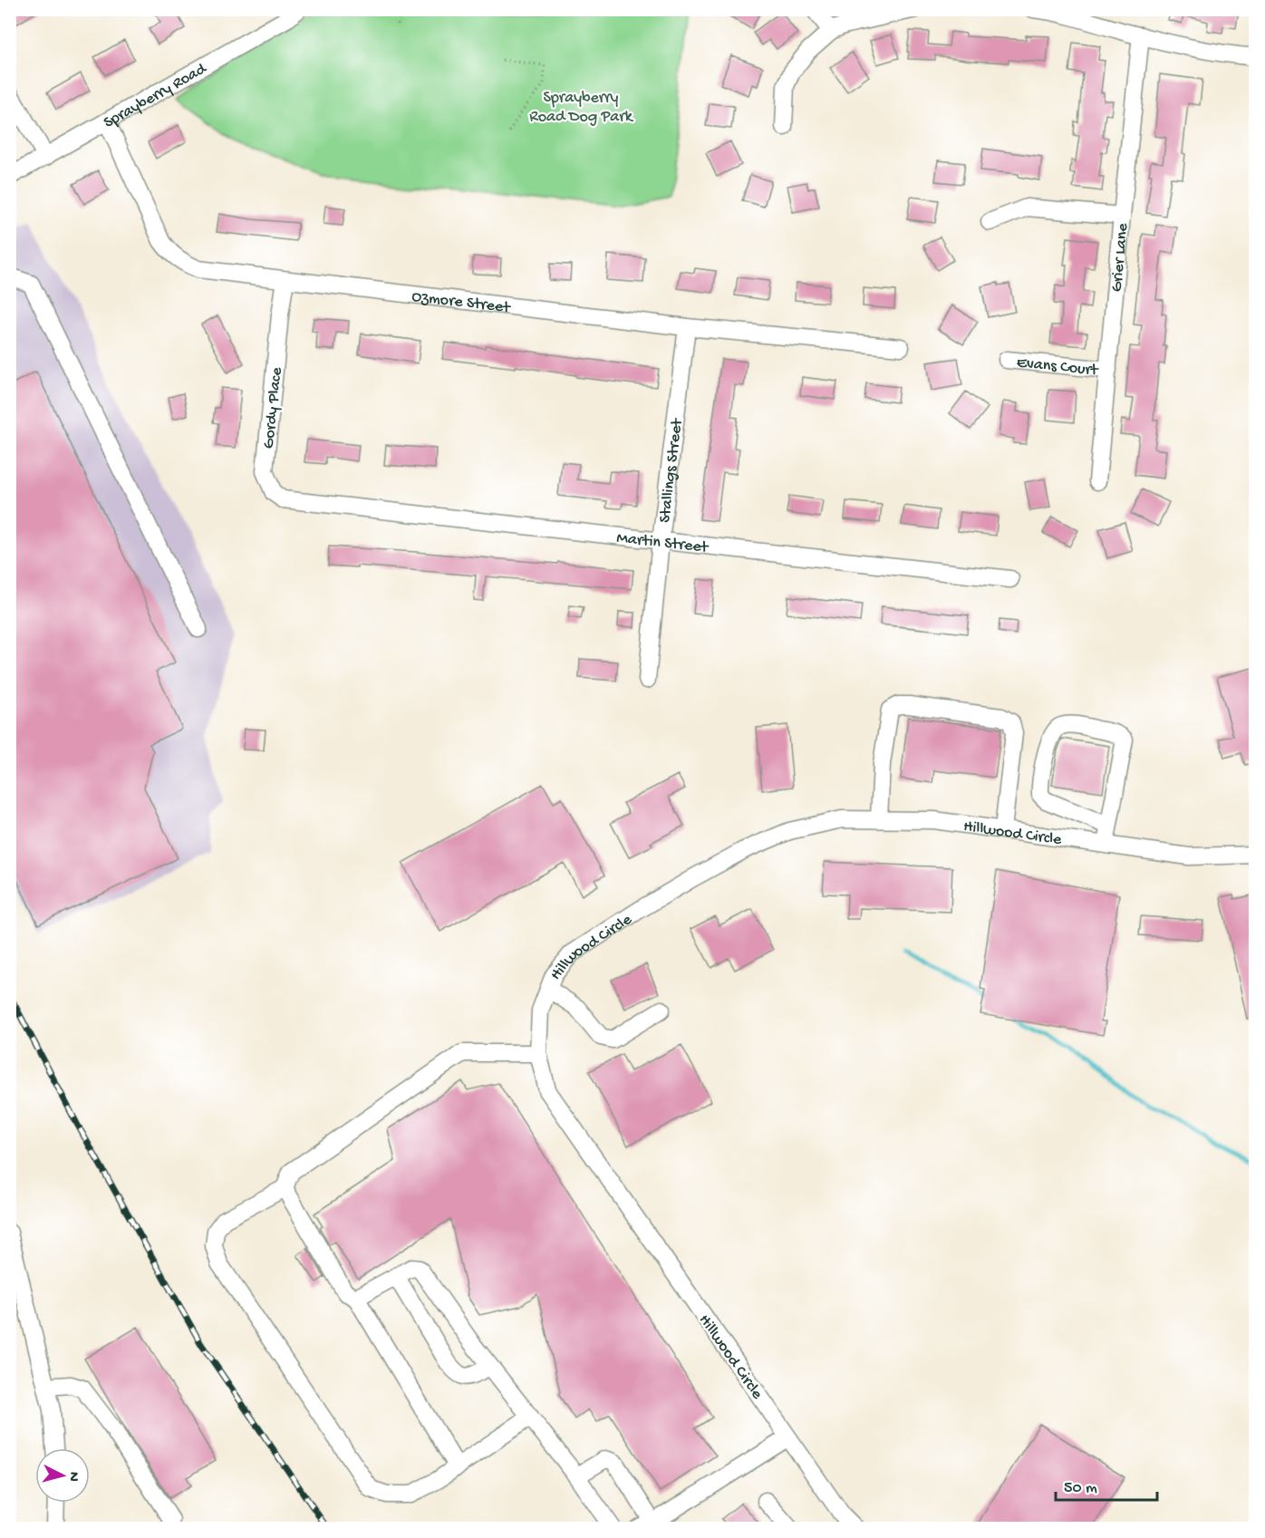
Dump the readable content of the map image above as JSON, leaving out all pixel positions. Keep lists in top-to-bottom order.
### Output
{
  "streets": {
    "street": [
      "Sprayberry Road",
      "Grier Lane",
      "Ozmore Street",
      "Evans Court",
      "Gordy Place",
      "Stallings Street",
      "Martin Street",
      "Hillwood Circle"
    ]
  },
  "crossings": [
    ["Sprayberry Road", "Ozmore Street"],
    ["Grier Lane", "Evans Court"],
    ["Ozmore Street", "Gordy Place"],
    ["Ozmore Street", "Stallings Street"],
    ["Gordy Place", "Martin Street"],
    ["Stallings Street", "Martin Street"]
  ],
  "parks": ["Sprayberry Road Dog Park"],
  "scale_bar": "50 m",
  "north": "right"
}
